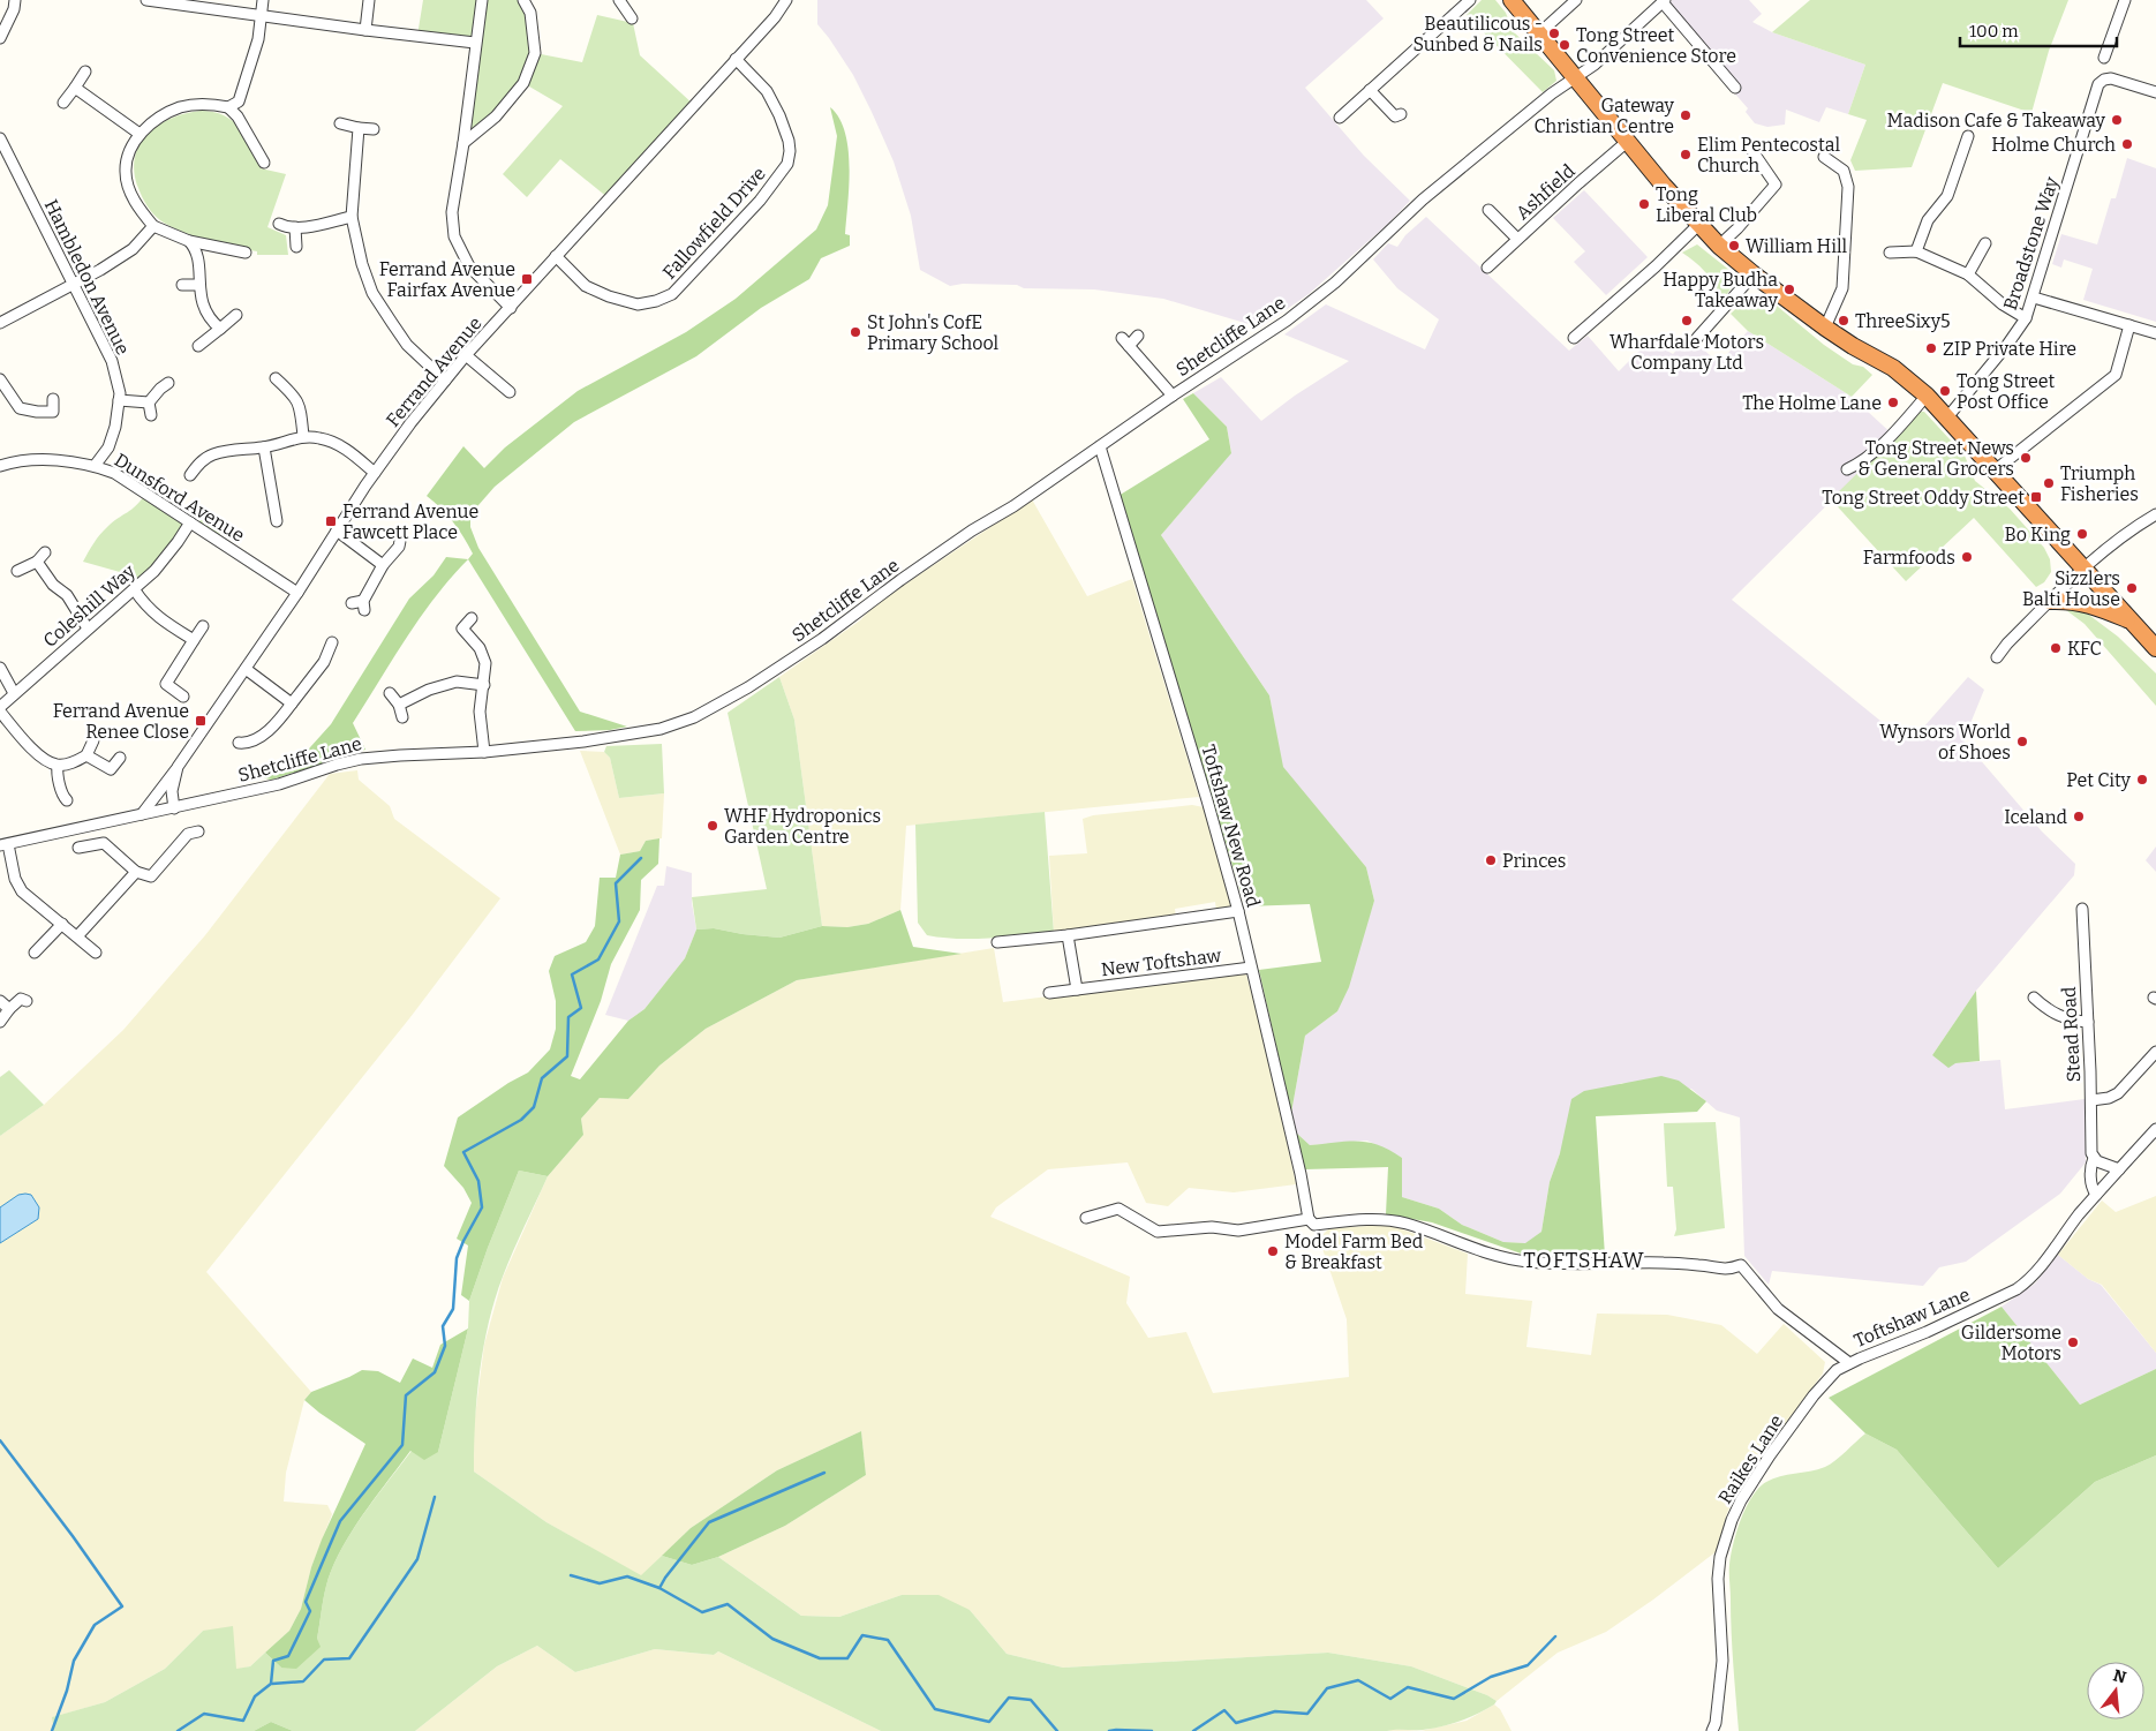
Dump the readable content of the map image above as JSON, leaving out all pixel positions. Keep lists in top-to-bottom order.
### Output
{
  "streets": {
    "street": [
      "Ashfield",
      "Fallowfield Drive",
      "Broadstone Way",
      "Hambledon Avenue",
      "Shetcliffe Lane",
      "Ferrand Avenue",
      "Dunsford Avenue",
      "Coleshill Way",
      "Toftshaw New Road",
      "New Toftshaw",
      "Stead Road",
      "Toftshaw Lane",
      "Raikes Lane"
    ]
  },
  "crossings": [
    ["Fallowfield Drive", "Ferrand Avenue"],
    ["Hambledon Avenue", "Dunsford Avenue"],
    ["Shetcliffe Lane", "Ferrand Avenue"],
    ["Shetcliffe Lane", "Toftshaw New Road"],
    ["Ferrand Avenue", "Dunsford Avenue"],
    ["Dunsford Avenue", "Coleshill Way"],
    ["Toftshaw New Road", "New Toftshaw"],
    ["Toftshaw New Road", "Toftshaw Lane"],
    ["Stead Road", "Toftshaw Lane"],
    ["Toftshaw Lane", "Raikes Lane"]
  ],
  "districts": ["TOFTSHAW"],
  "places": {
    "other": [
      "Beautilicous - Sunbed & Nails",
      "Tong Street Convenience Store",
      "Gateway Christian Centre",
      "Madison Cafe & Takeaway",
      "Holme Church",
      "Elim Pentecostal Church",
      "Tong Liberal Club",
      "William Hill",
      "Happy Budha Takeaway",
      "Wharfdale Motors Company Ltd",
      "ThreeSixy5",
      "St John's CofE Primary School",
      "ZIP Private Hire",
      "Tong Street Post Office",
      "The Holme Lane",
      "Tong Street News & General Grocers",
      "Triumph Fisheries",
      "Bo King",
      "Farmfoods",
      "Sizzlers Balti House",
      "KFC",
      "Wynsors World of Shoes",
      "Pet City",
      "Iceland",
      "WHF Hydroponics Garden Centre",
      "Princes",
      "Model Farm Bed & Breakfast",
      "Gildersome Motors"
    ],
    "transit": [
      "Ferrand Avenue Fairfax Avenue",
      "Tong Street Oddy Street",
      "Ferrand Avenue Fawcett Place",
      "Ferrand Avenue Renee Close"
    ]
  },
  "scale_bar": "100 m",
  "north": "top"
}
